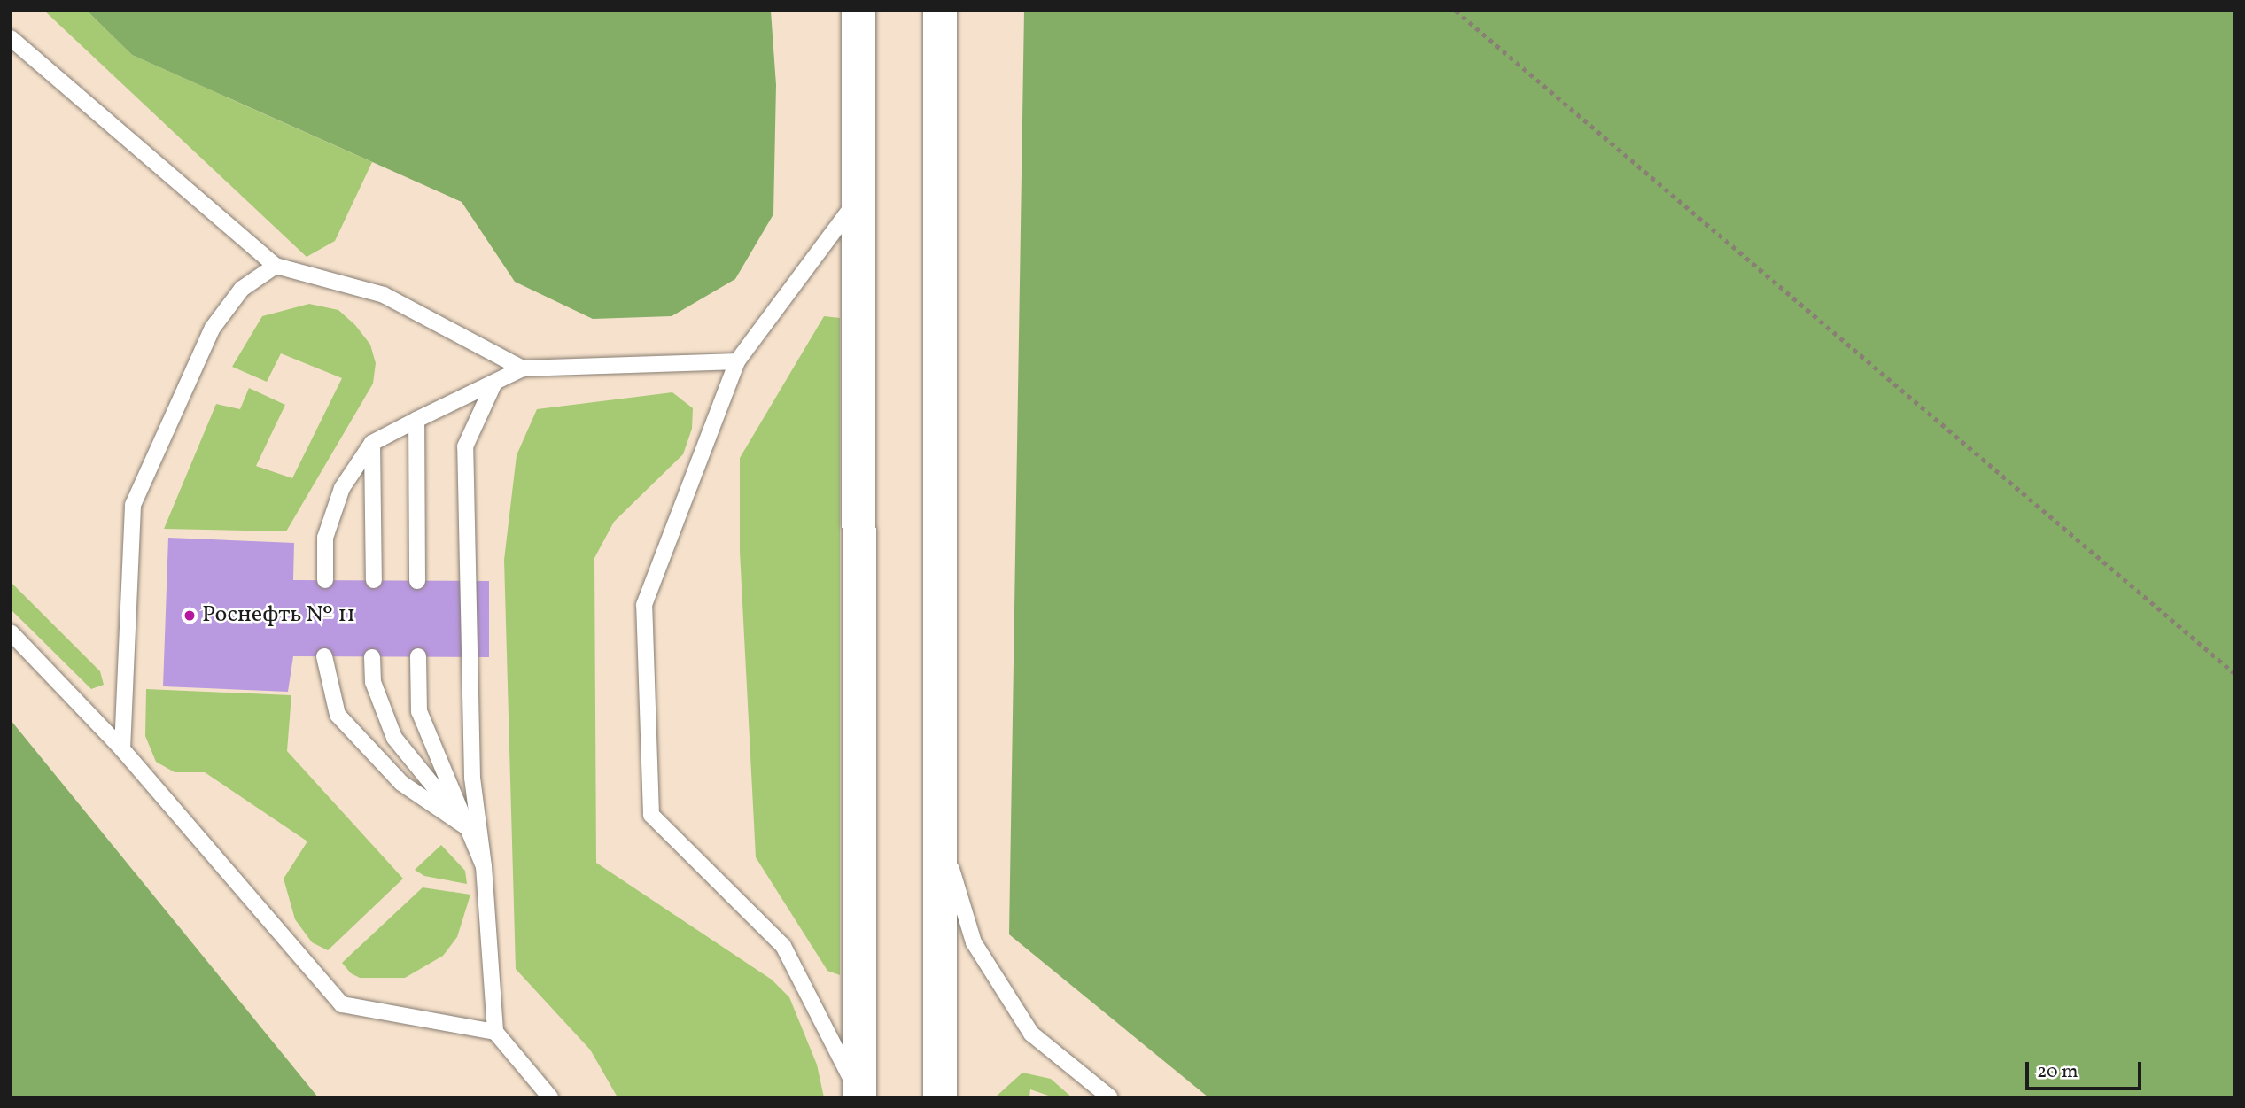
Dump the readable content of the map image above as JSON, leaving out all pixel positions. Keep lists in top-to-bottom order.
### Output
{
  "places": ["Роснефть № 11"],
  "scale_bar": "20 m"
}
